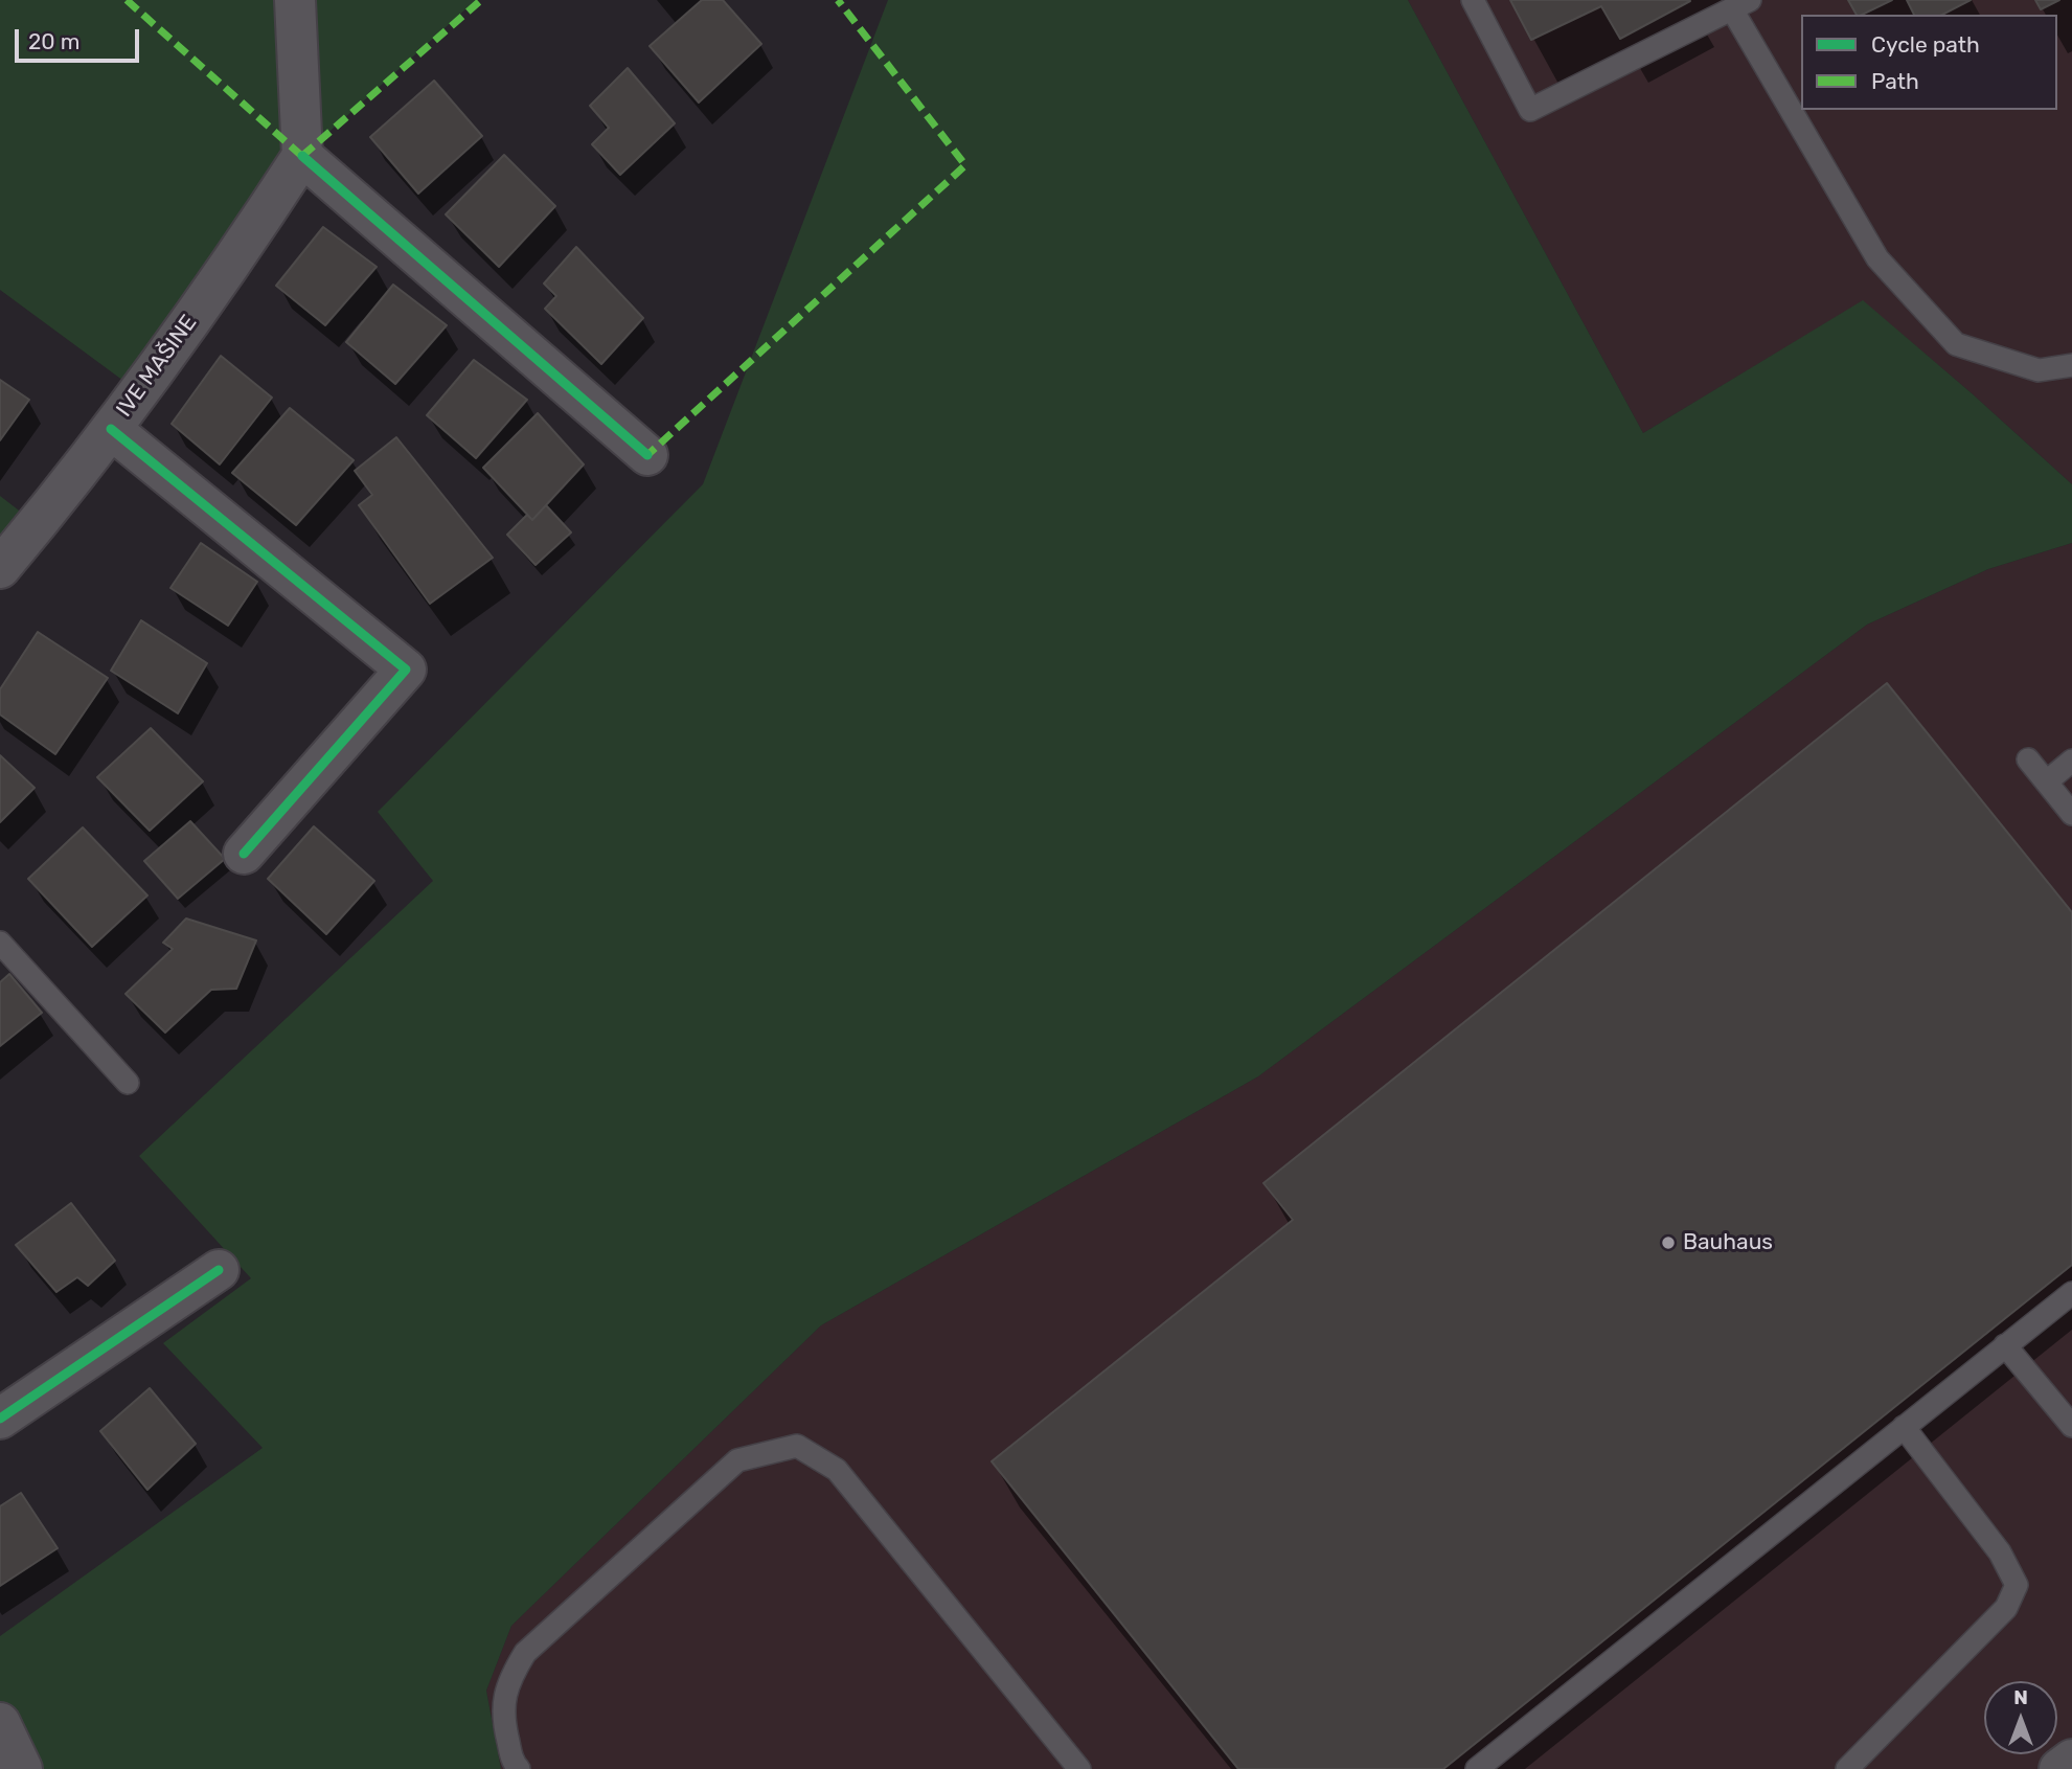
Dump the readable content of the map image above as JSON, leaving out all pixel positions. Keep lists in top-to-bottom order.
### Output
{
  "streets": {
    "street": ["IVE MAŠINE"]
  },
  "places": ["Bauhaus"],
  "legend": ["Cycle path", "Path"],
  "scale_bar": "20 m",
  "north": "top"
}
